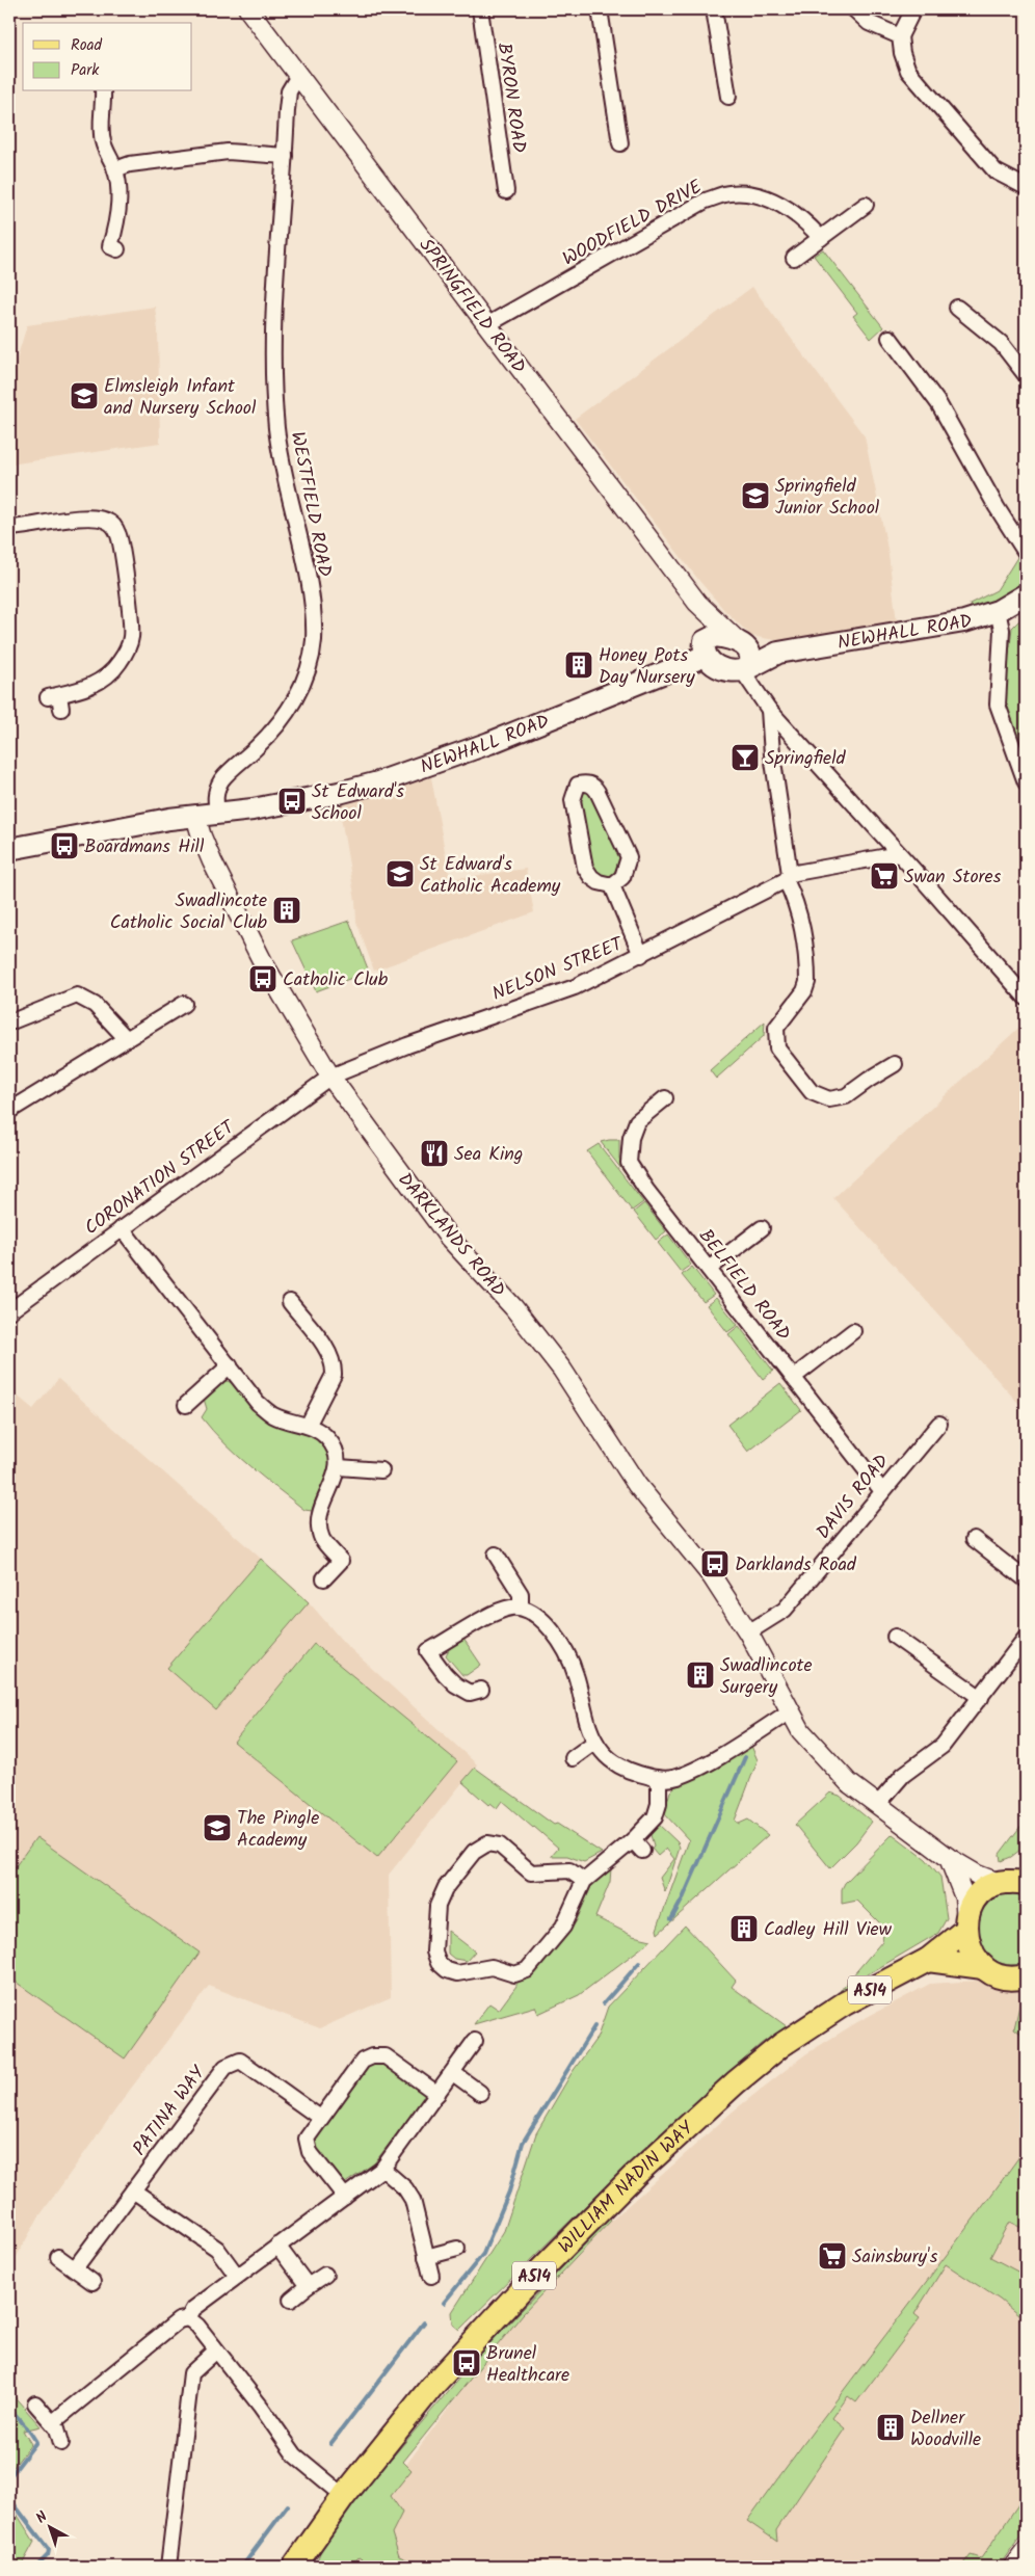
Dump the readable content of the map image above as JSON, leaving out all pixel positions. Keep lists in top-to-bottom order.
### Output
{
  "streets": {
    "main road": ["NEWHALL ROAD", "A514", "WILLIAM NADIN WAY"],
    "street": [
      "BYRON ROAD",
      "WOODFIELD DRIVE",
      "SPRINGFIELD ROAD",
      "WESTFIELD ROAD",
      "NELSON STREET",
      "CORONATION STREET",
      "DARKLANDS ROAD",
      "BELFIELD ROAD",
      "DAVIS ROAD",
      "PATINA WAY"
    ]
  },
  "crossings": [
    ["WOODFIELD DRIVE", "SPRINGFIELD ROAD"],
    ["SPRINGFIELD ROAD", "WESTFIELD ROAD"],
    ["SPRINGFIELD ROAD", "NEWHALL ROAD"],
    ["WESTFIELD ROAD", "NEWHALL ROAD"],
    ["NEWHALL ROAD", "DARKLANDS ROAD"],
    ["NELSON STREET", "CORONATION STREET"],
    ["NELSON STREET", "DARKLANDS ROAD"],
    ["CORONATION STREET", "DARKLANDS ROAD"],
    ["DARKLANDS ROAD", "DAVIS ROAD"],
    ["DARKLANDS ROAD", "WILLIAM NADIN WAY"],
    ["BELFIELD ROAD", "DAVIS ROAD"]
  ],
  "places": {
    "school or university": [
      "Elmsleigh Infant and Nursery School",
      "Springfield Junior School",
      "St Edward's Catholic Academy",
      "The Pingle Academy"
    ],
    "building": [
      "Honey Pots Day Nursery",
      "Swadlincote Catholic Social Club",
      "Swadlincote Surgery",
      "Cadley Hill View",
      "Dellner Woodville"
    ],
    "bar": ["Springfield"],
    "bus stop": [
      "St Edward's School",
      "Boardmans Hill",
      "Catholic Club",
      "Darklands Road",
      "Brunel Healthcare"
    ],
    "supermarket": ["Swan Stores", "Sainsbury's"],
    "restaurant": ["Sea King"]
  },
  "legend": ["Road", "Park"],
  "north": "top left"
}
